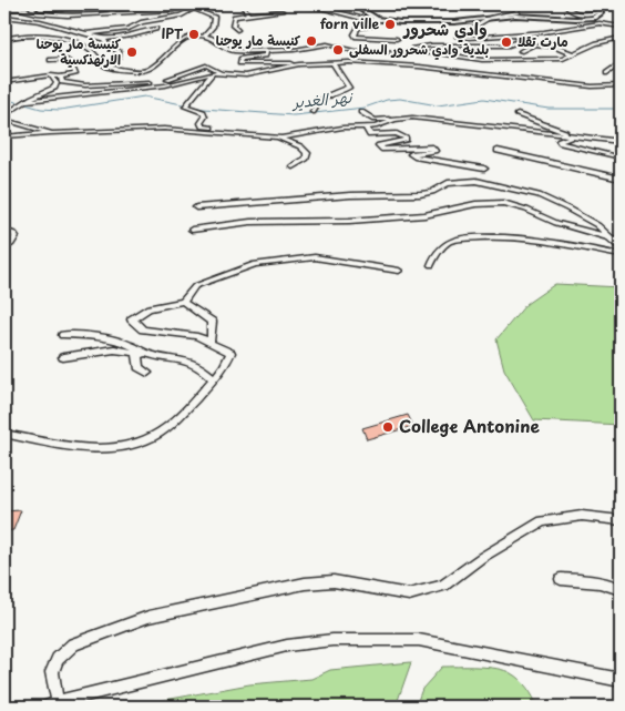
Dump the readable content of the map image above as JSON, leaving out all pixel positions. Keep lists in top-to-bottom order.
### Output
{
  "districts": ["وادي شحرور"],
  "water": ["نهر الغدير"],
  "places": [
    "forn ville",
    "IPT",
    "كنيسة مار يوحنا",
    "مارت تقلا",
    "بلدية وادي شحرور السفلى",
    "كنيسة مار يوحنا الارثهذكسية",
    "College Antonine"
  ]
}
